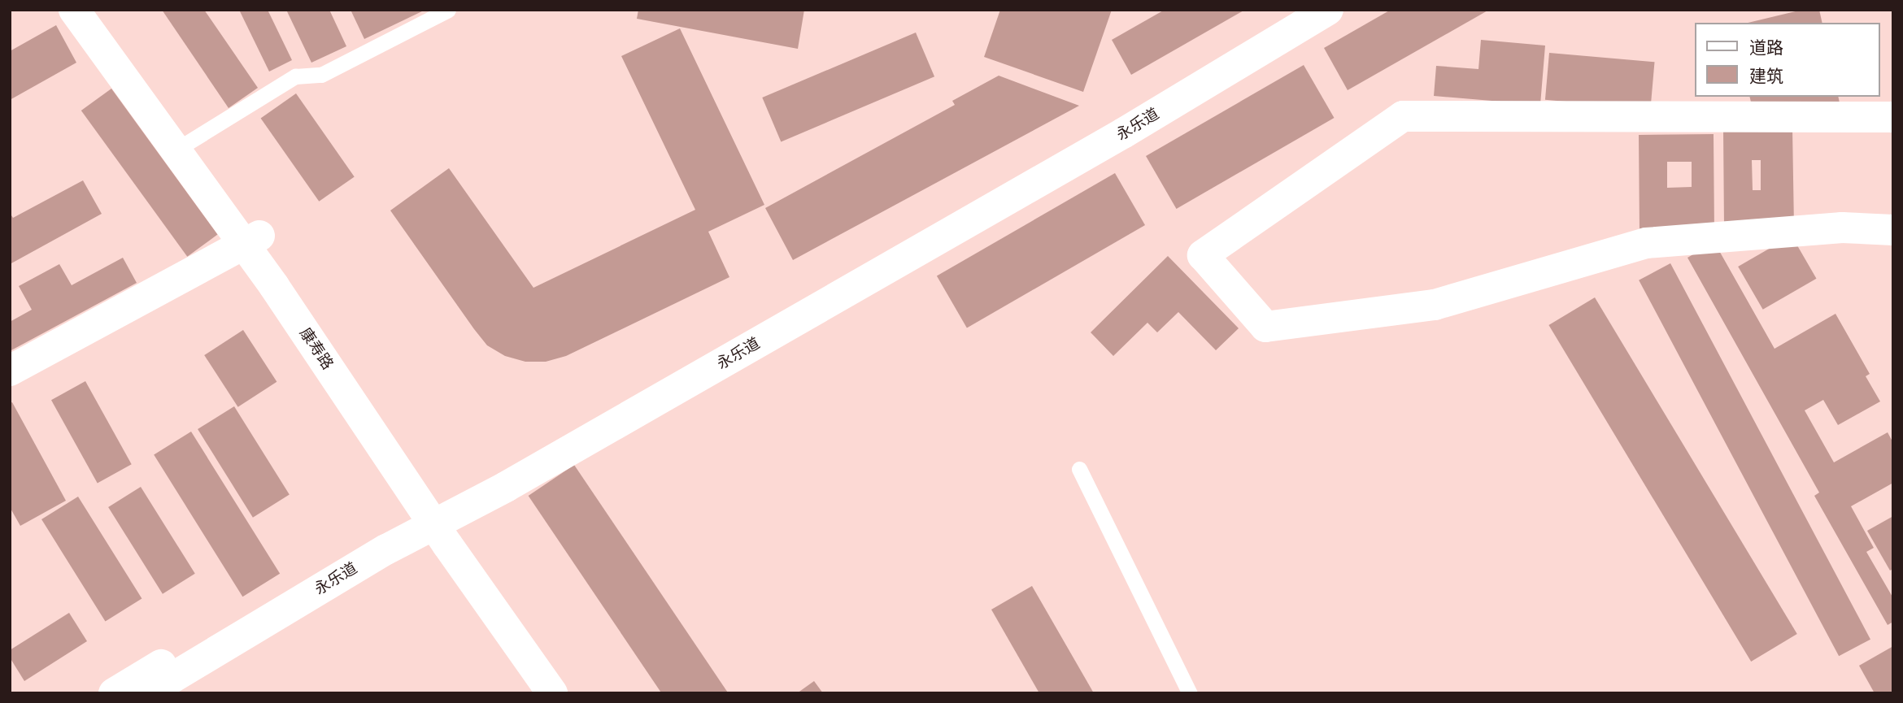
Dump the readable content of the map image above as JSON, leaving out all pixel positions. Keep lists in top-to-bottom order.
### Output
{
  "streets": {
    "street": ["永乐道", "康寿路"]
  },
  "crossings": [
    ["永乐道", "康寿路"]
  ],
  "legend": ["道路", "建筑"]
}
